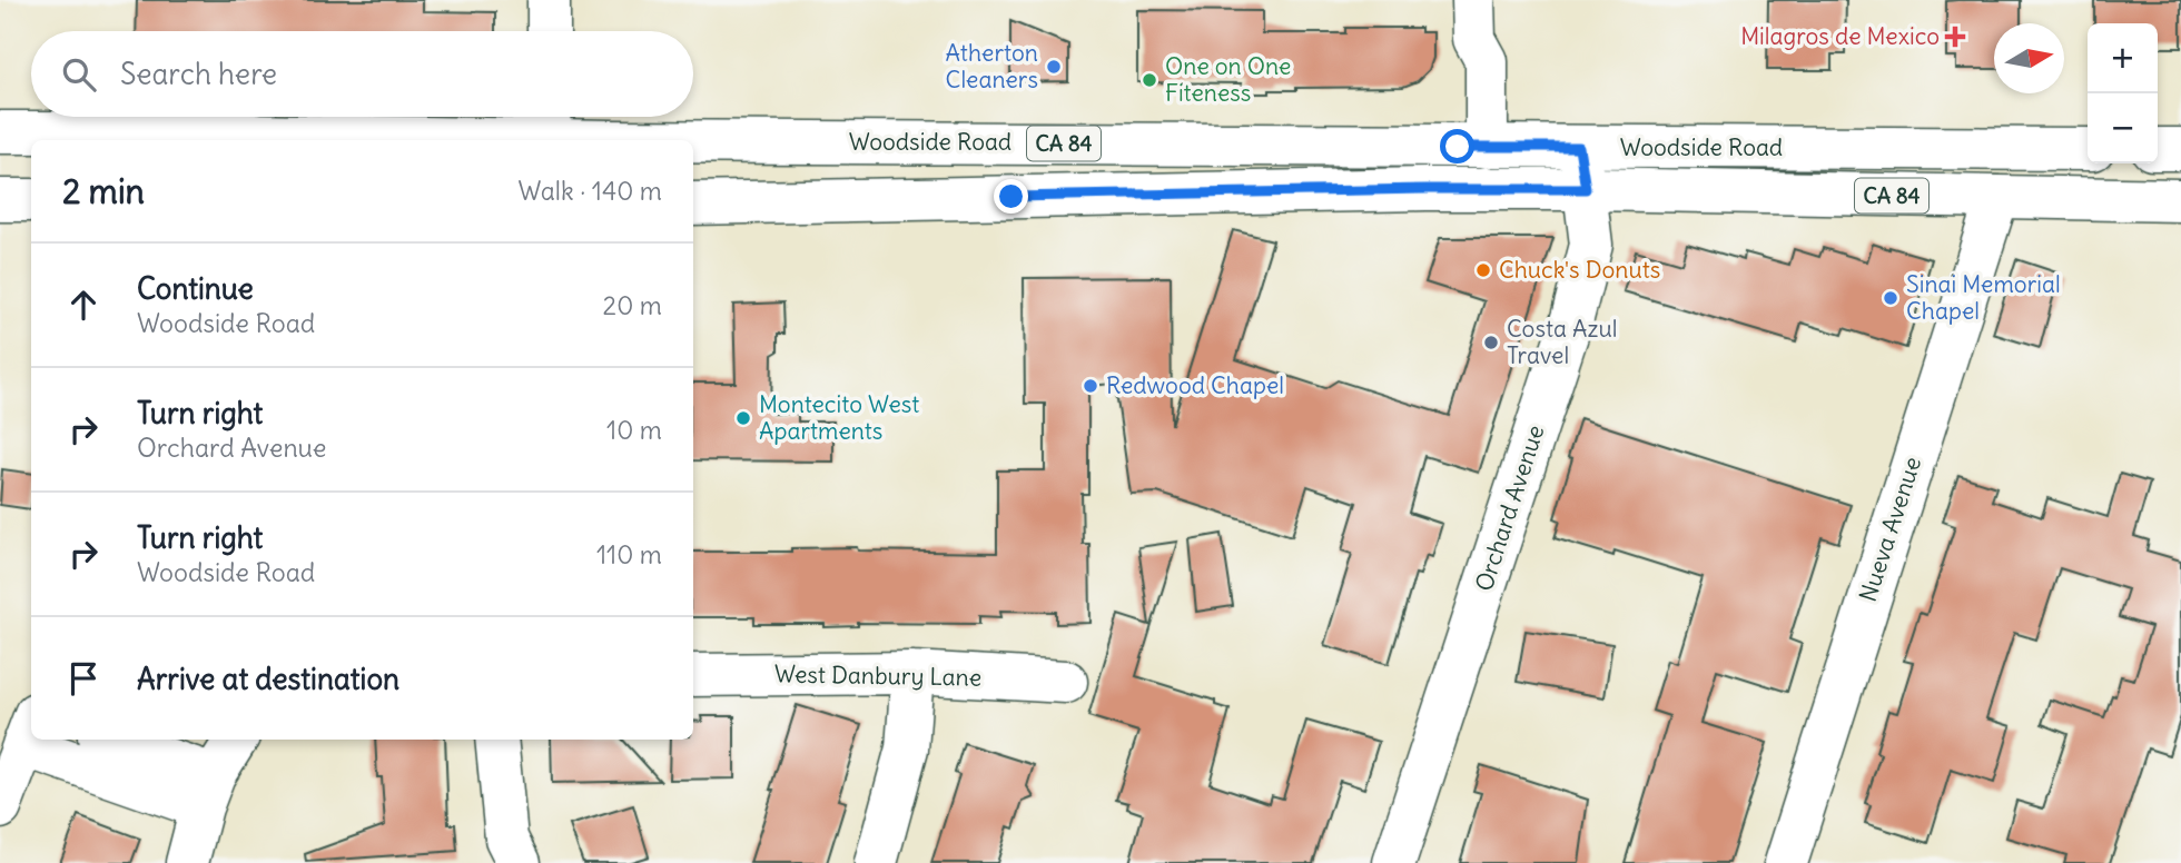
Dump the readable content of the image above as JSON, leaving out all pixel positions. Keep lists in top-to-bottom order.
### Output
{
  "streets": {
    "main road": [
      "Woodside Road",
      "CA 84",
      "Orchard Avenue",
      "Nueva Avenue",
      "West Danbury Lane"
    ]
  },
  "crossings": [
    ["Woodside Road", "Orchard Avenue"],
    ["Woodside Road", "Nueva Avenue"]
  ],
  "places": {
    "health": ["Milagros de Mexico"],
    "other": [
      "Atherton Cleaners",
      "One on One Fiteness",
      "Chuck's Donuts",
      "Sinai Memorial Chapel",
      "Costa Azul Travel",
      "Redwood Chapel",
      "Montecito West Apartments"
    ]
  },
  "north": "right",
  "page": {
    "map_buttons": ["+", "−"],
    "search": "Search here",
    "heading": ["2 min", "Walk · 140 m"],
    "list": [
      ["Continue", "Woodside Road", "20 m"],
      ["Turn right", "Orchard Avenue", "10 m"],
      ["Turn right", "Woodside Road", "110 m"],
      "Arrive at destination"
    ]
  }
}
